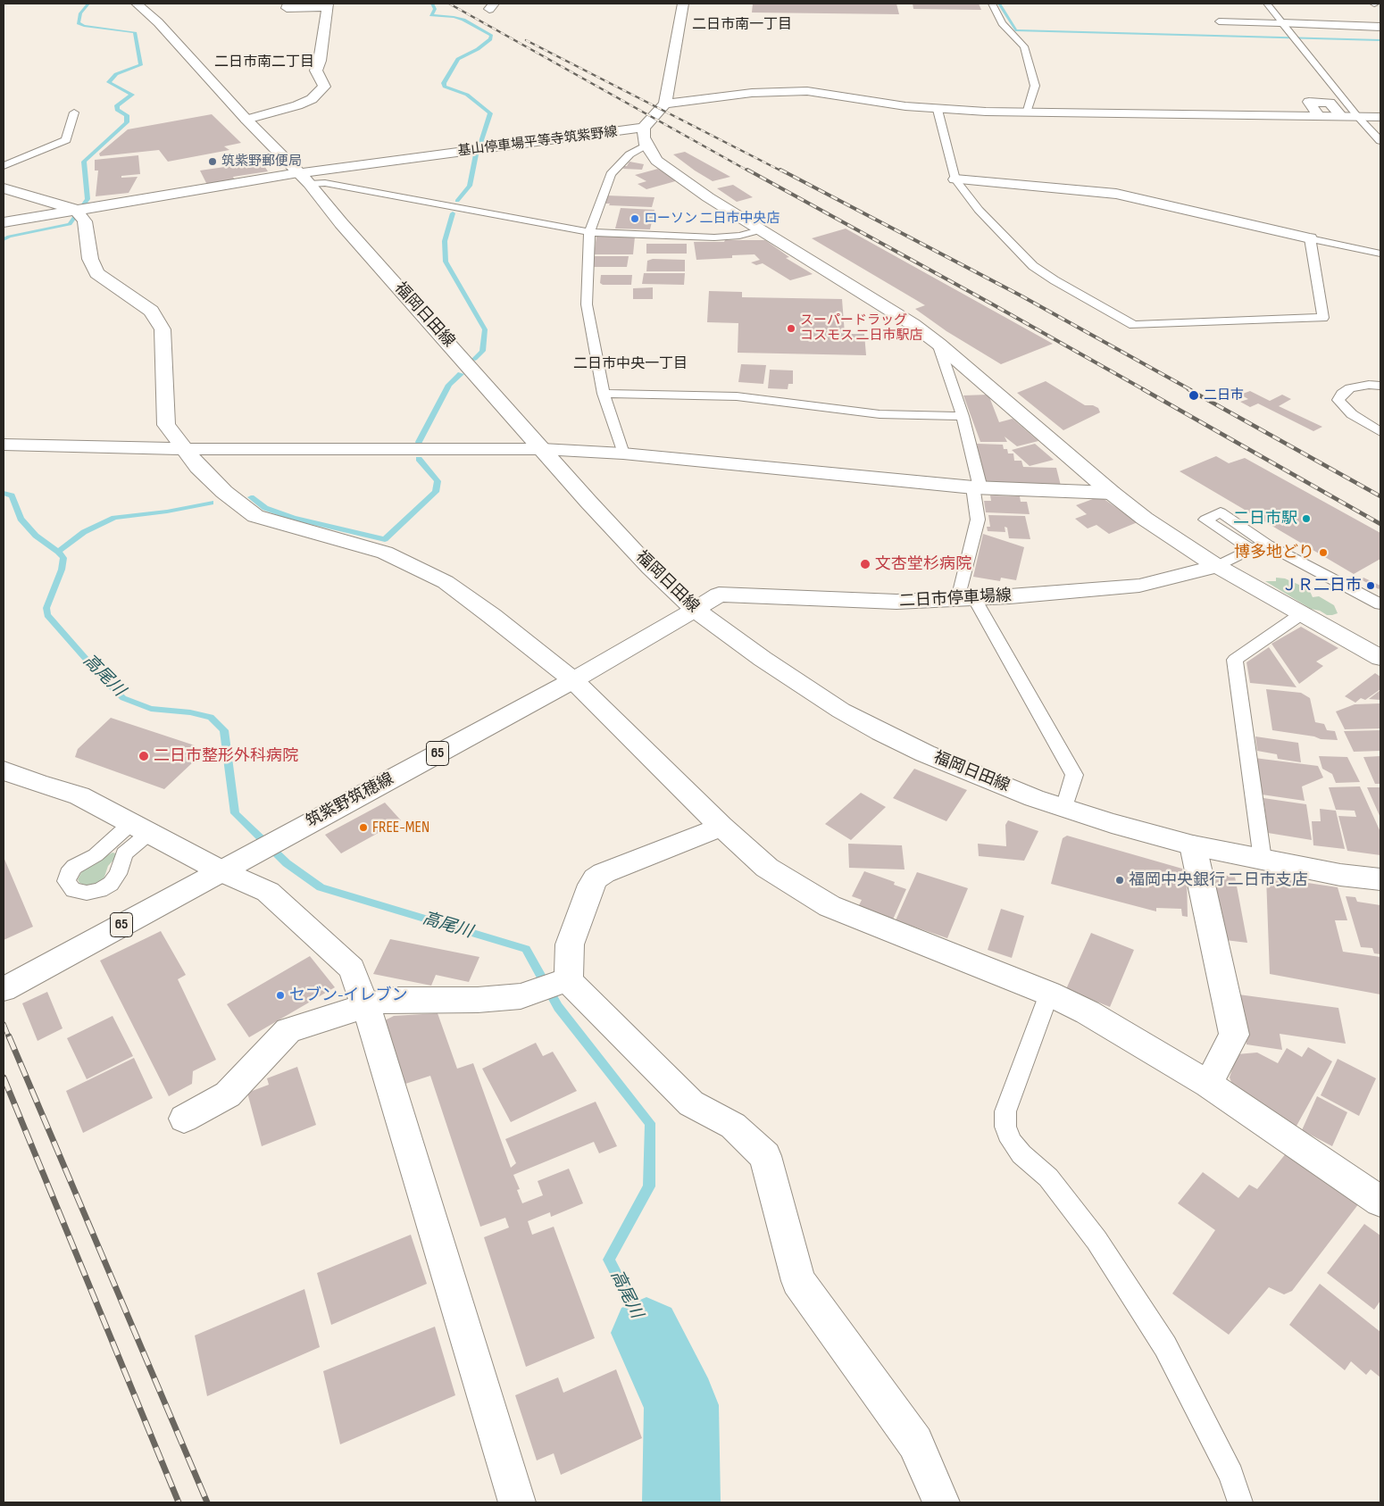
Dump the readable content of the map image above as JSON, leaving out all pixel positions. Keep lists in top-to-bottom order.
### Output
{
  "streets": {
    "street": [
      "基山停車場平等寺筑紫野線",
      "福岡日田線",
      "二日市停車場線",
      "65",
      "筑紫野筑穂線"
    ]
  },
  "crossings": [
    ["基山停車場平等寺筑紫野線", "福岡日田線"],
    ["福岡日田線", "二日市停車場線"],
    ["福岡日田線", "筑紫野筑穂線"],
    ["二日市停車場線", "筑紫野筑穂線"]
  ],
  "districts": ["二日市南一丁目", "二日市南二丁目", "二日市中央一丁目"],
  "water": ["高尾川"],
  "places": [
    "筑紫野郵便局",
    "ローソン 二日市中央店",
    "スーパードラッグ コスモス 二日市駅店",
    "二日市",
    "二日市駅",
    "博多地どり",
    "文杏堂杉病院",
    "ＪＲ二日市",
    "二日市整形外科病院",
    "FREE-MEN",
    "福岡中央銀行 二日市支店",
    "セブン-イレブン"
  ]
}
